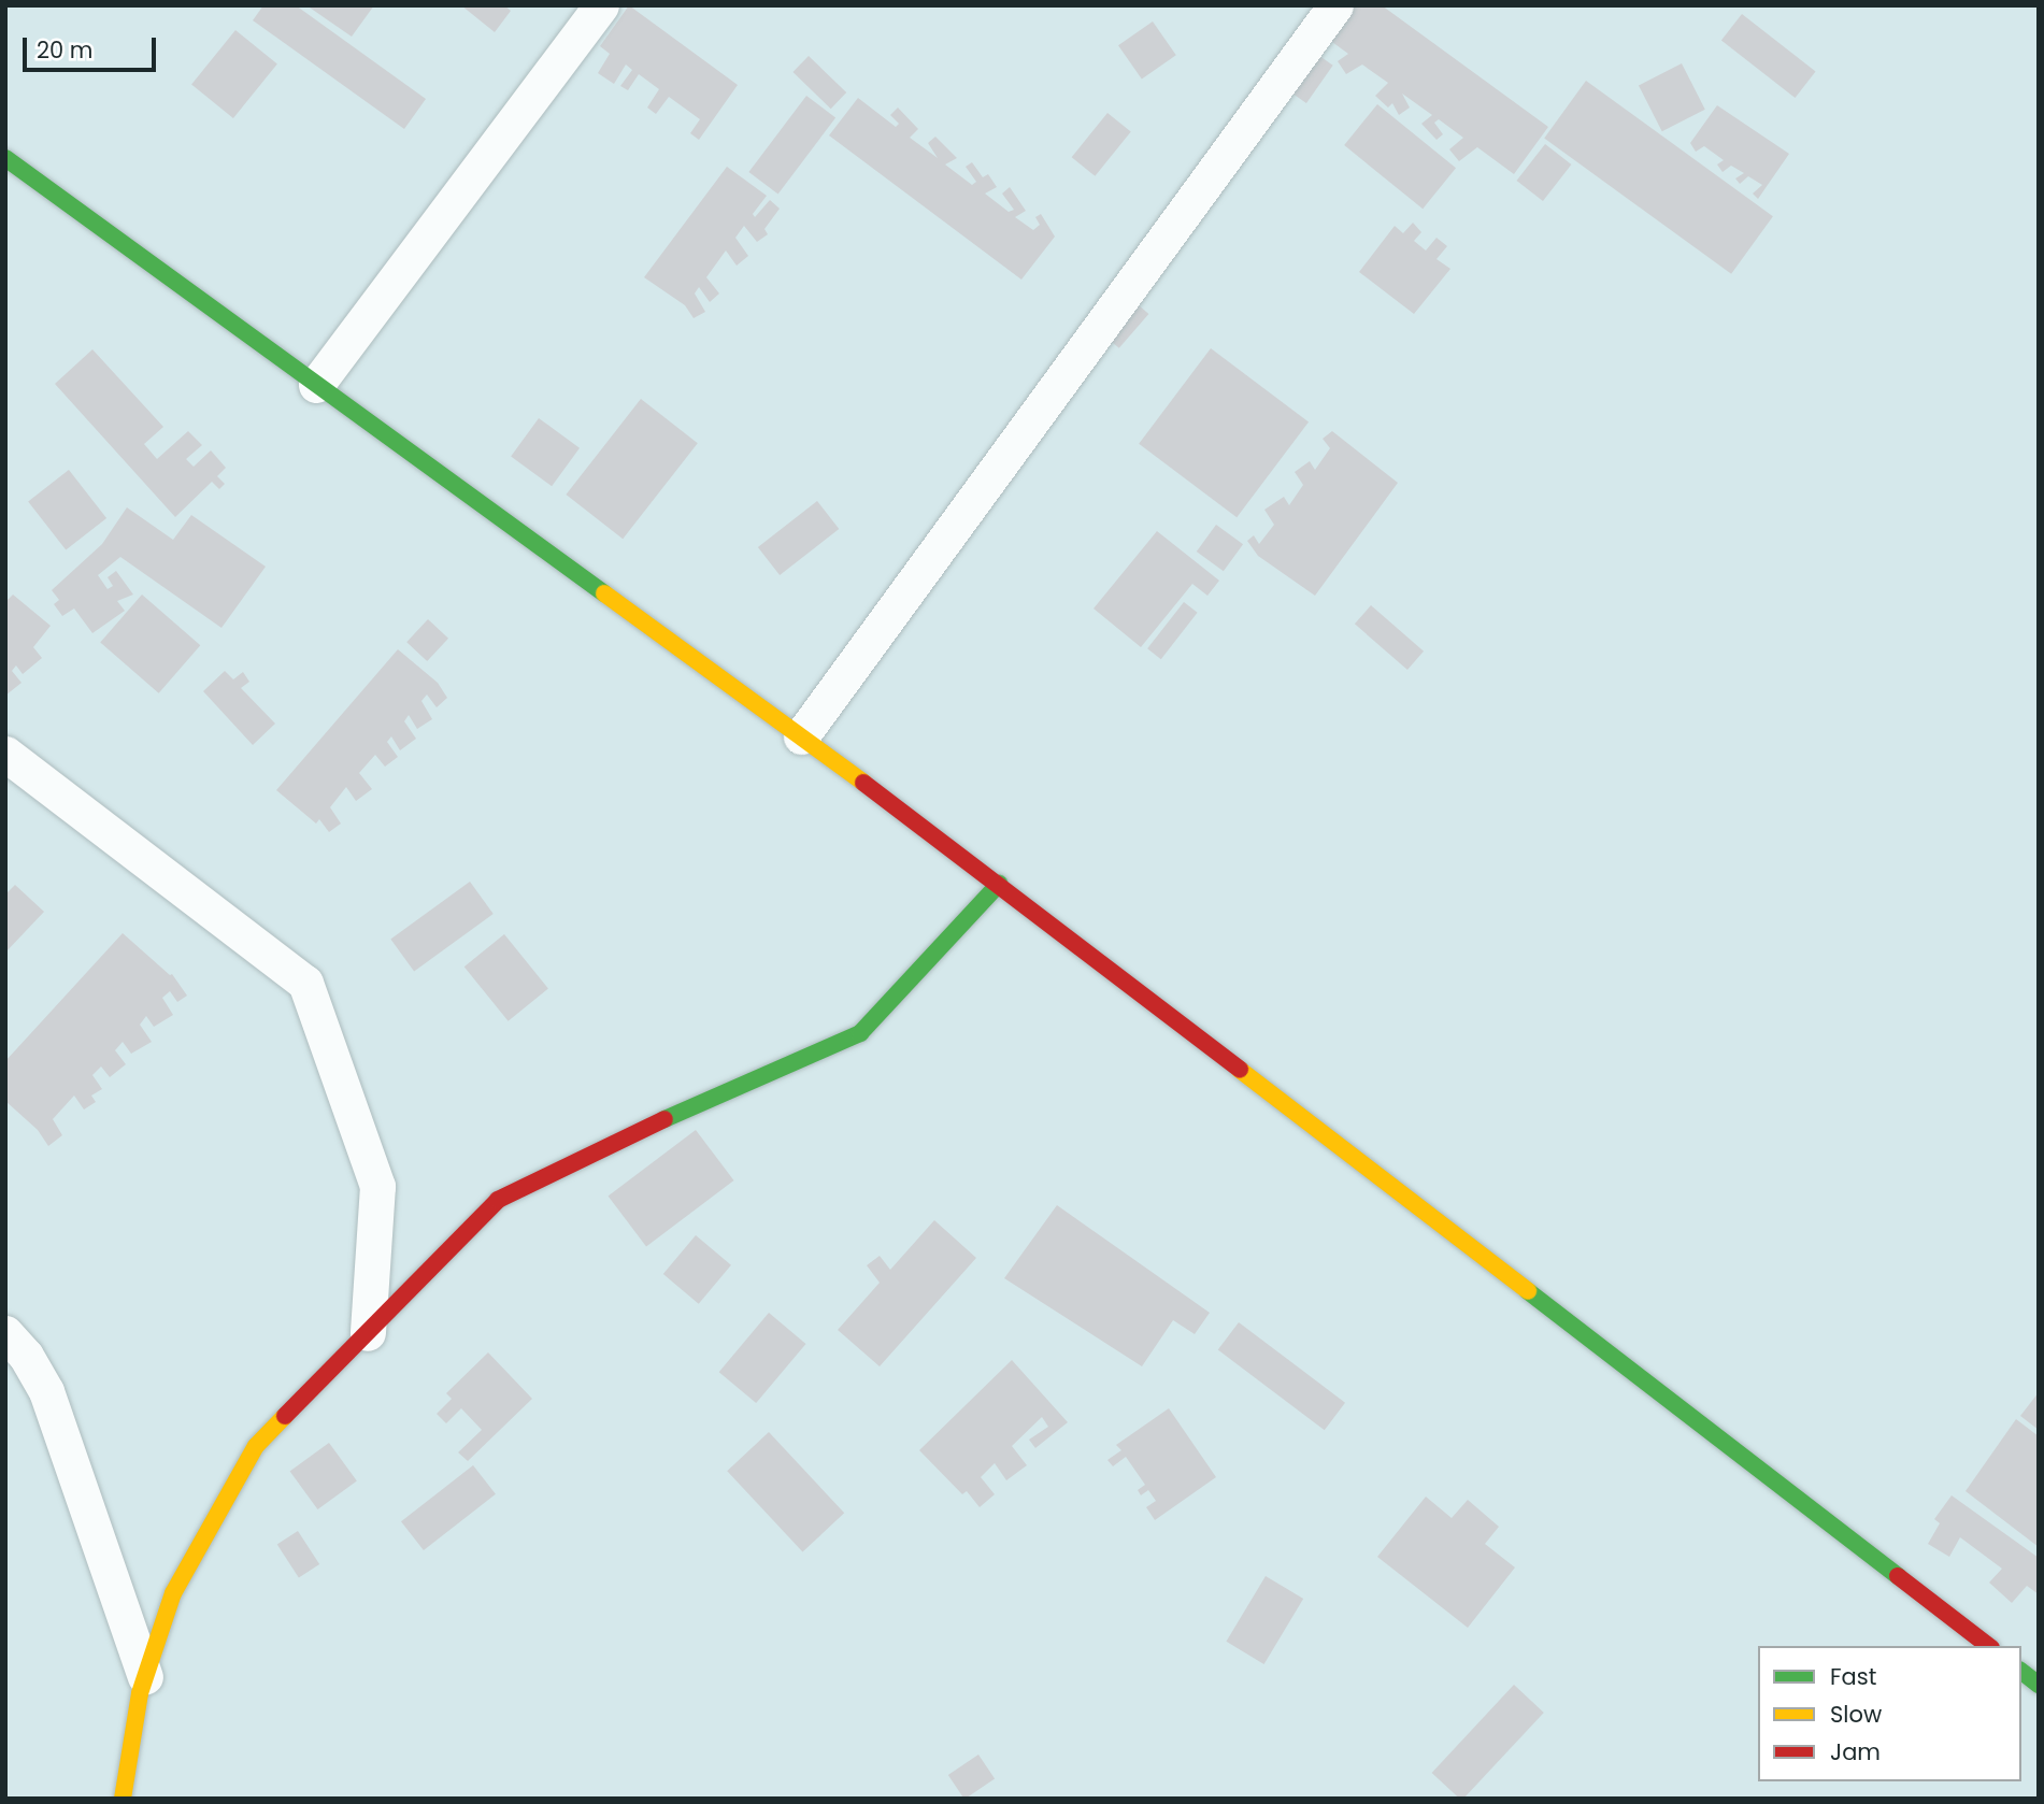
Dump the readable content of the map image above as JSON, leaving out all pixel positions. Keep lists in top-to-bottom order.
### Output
{
  "legend": ["Fast", "Slow", "Jam"],
  "scale_bar": "20 m"
}
